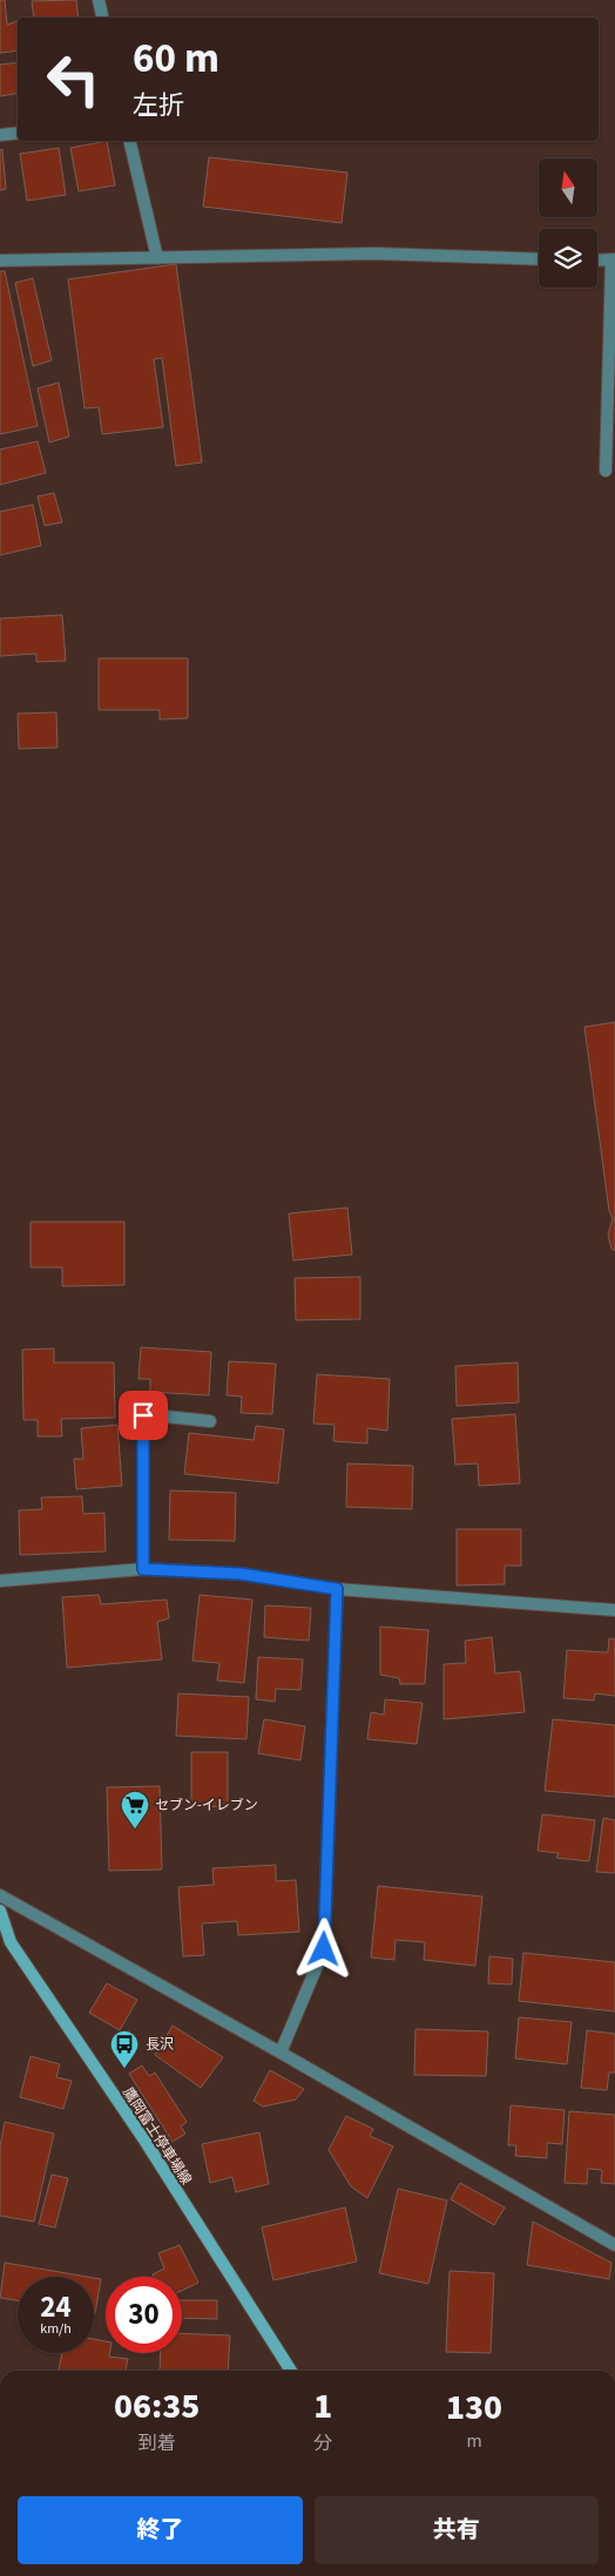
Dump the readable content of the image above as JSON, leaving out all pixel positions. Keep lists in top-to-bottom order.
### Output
{
  "streets": {
    "main road": ["鷹岡富士停車場線"]
  },
  "places": {
    "supermarket": ["セブン-イレブン"],
    "bus stop": ["長沢"]
  },
  "north": "top",
  "page": {
    "turn": ["60 m", "左折"],
    "speed": "24 km/h",
    "limit": "30",
    "eta": [
      "06:35",
      "到着",
      "1",
      "分",
      "130",
      "m"
    ],
    "buttons": ["終了", "共有"]
  }
}
